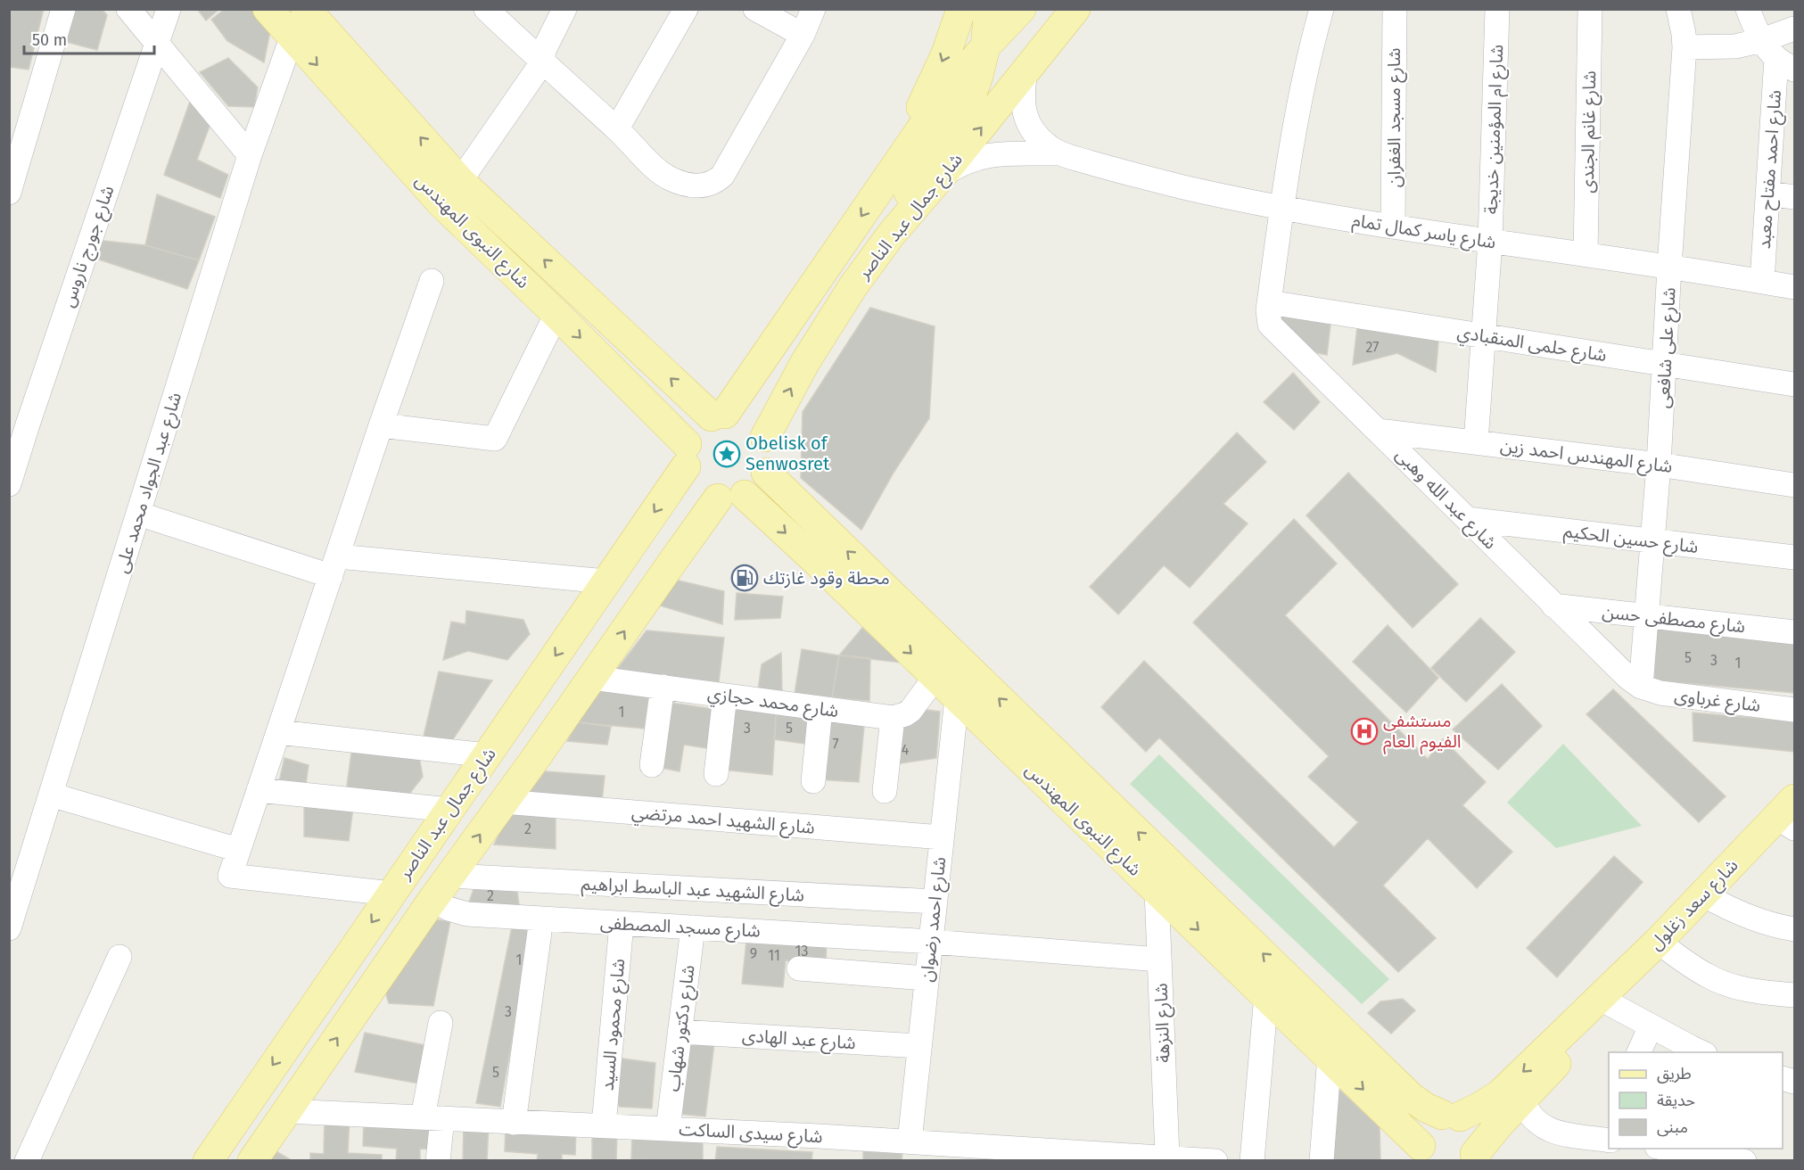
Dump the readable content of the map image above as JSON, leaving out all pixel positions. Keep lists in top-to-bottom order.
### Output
{
  "streets": {
    "main road": ["شارع جمال عبد الناصر", "شارع النبوى المهندس", "شارع سعد زغلول"],
    "street": [
      "شارع مسجد الغفران",
      "شارع ام المؤمنين خديجة",
      "شارع غانم الجندى",
      "شارع احمد مفتاح معبد",
      "شارع ياسر كمال تمام",
      "شارع جورج ناروس",
      "شارع حلمى المنقبادي",
      "شارع على شافعى",
      "شارع المهندس احمد زين",
      "شارع عبد الجواد محمد على",
      "شارع عبد الله وهبى",
      "شارع حسين الحكيم",
      "شارع مصطفى حسن",
      "شارع غرباوى",
      "شارع محمد حجازي",
      "شارع الشهيد احمد مرتضي",
      "شارع الشهيد عبد الباسط ابراهيم",
      "شارع احمد رضوان",
      "شارع مسجد المصطفى",
      "شارع النزهة",
      "شارع محمود السيد",
      "شارع دكتور شهاب",
      "شارع عبد الهادى",
      "شارع سيدى الساكت"
    ]
  },
  "crossings": [
    ["شارع مسجد الغفران", "شارع ياسر كمال تمام"],
    ["شارع ام المؤمنين خديجة", "شارع ياسر كمال تمام"],
    ["شارع ام المؤمنين خديجة", "شارع حلمى المنقبادي"],
    ["شارع ام المؤمنين خديجة", "شارع المهندس احمد زين"],
    ["شارع غانم الجندى", "شارع ياسر كمال تمام"],
    ["شارع احمد مفتاح معبد", "شارع ياسر كمال تمام"],
    ["شارع جمال عبد الناصر", "شارع النبوى المهندس"],
    ["شارع جمال عبد الناصر", "شارع ياسر كمال تمام"],
    ["شارع النبوى المهندس", "شارع عبد الجواد محمد على"],
    ["شارع النبوى المهندس", "شارع سعد زغلول"],
    ["شارع النبوى المهندس", "شارع احمد رضوان"],
    ["شارع النبوى المهندس", "شارع النزهة"],
    ["شارع ياسر كمال تمام", "شارع على شافعى"],
    ["شارع ياسر كمال تمام", "شارع عبد الله وهبى"],
    ["شارع حلمى المنقبادي", "شارع على شافعى"],
    ["شارع حلمى المنقبادي", "شارع عبد الله وهبى"],
    ["شارع على شافعى", "شارع المهندس احمد زين"],
    ["شارع على شافعى", "شارع عبد الله وهبى"],
    ["شارع على شافعى", "شارع حسين الحكيم"],
    ["شارع على شافعى", "شارع مصطفى حسن"],
    ["شارع على شافعى", "شارع غرباوى"],
    ["شارع المهندس احمد زين", "شارع عبد الله وهبى"],
    ["شارع عبد الله وهبى", "شارع حسين الحكيم"],
    ["شارع عبد الله وهبى", "شارع مصطفى حسن"],
    ["شارع عبد الله وهبى", "شارع غرباوى"],
    ["شارع الشهيد احمد مرتضي", "شارع احمد رضوان"],
    ["شارع الشهيد عبد الباسط ابراهيم", "شارع احمد رضوان"],
    ["شارع احمد رضوان", "شارع مسجد المصطفى"],
    ["شارع احمد رضوان", "شارع عبد الهادى"],
    ["شارع احمد رضوان", "شارع سيدى الساكت"],
    ["شارع مسجد المصطفى", "شارع النزهة"],
    ["شارع مسجد المصطفى", "شارع محمود السيد"],
    ["شارع مسجد المصطفى", "شارع دكتور شهاب"],
    ["شارع النزهة", "شارع سيدى الساكت"],
    ["شارع محمود السيد", "شارع سيدى الساكت"],
    ["شارع دكتور شهاب", "شارع عبد الهادى"],
    ["شارع دكتور شهاب", "شارع سيدى الساكت"]
  ],
  "places": {
    "place": ["Obelisk of Senwosret"],
    "fuel station": ["محطة وقود غازتك"],
    "hospital": ["مستشفى الفيوم العام"]
  },
  "house_numbers": [
    "27",
    "5",
    "3",
    "1",
    "1",
    "3",
    "5",
    "7",
    "4",
    "2",
    "2",
    "13",
    "9",
    "11",
    "1",
    "3",
    "5"
  ],
  "legend": ["طريق", "حديقة", "مبنى"],
  "scale_bar": "50 m"
}
